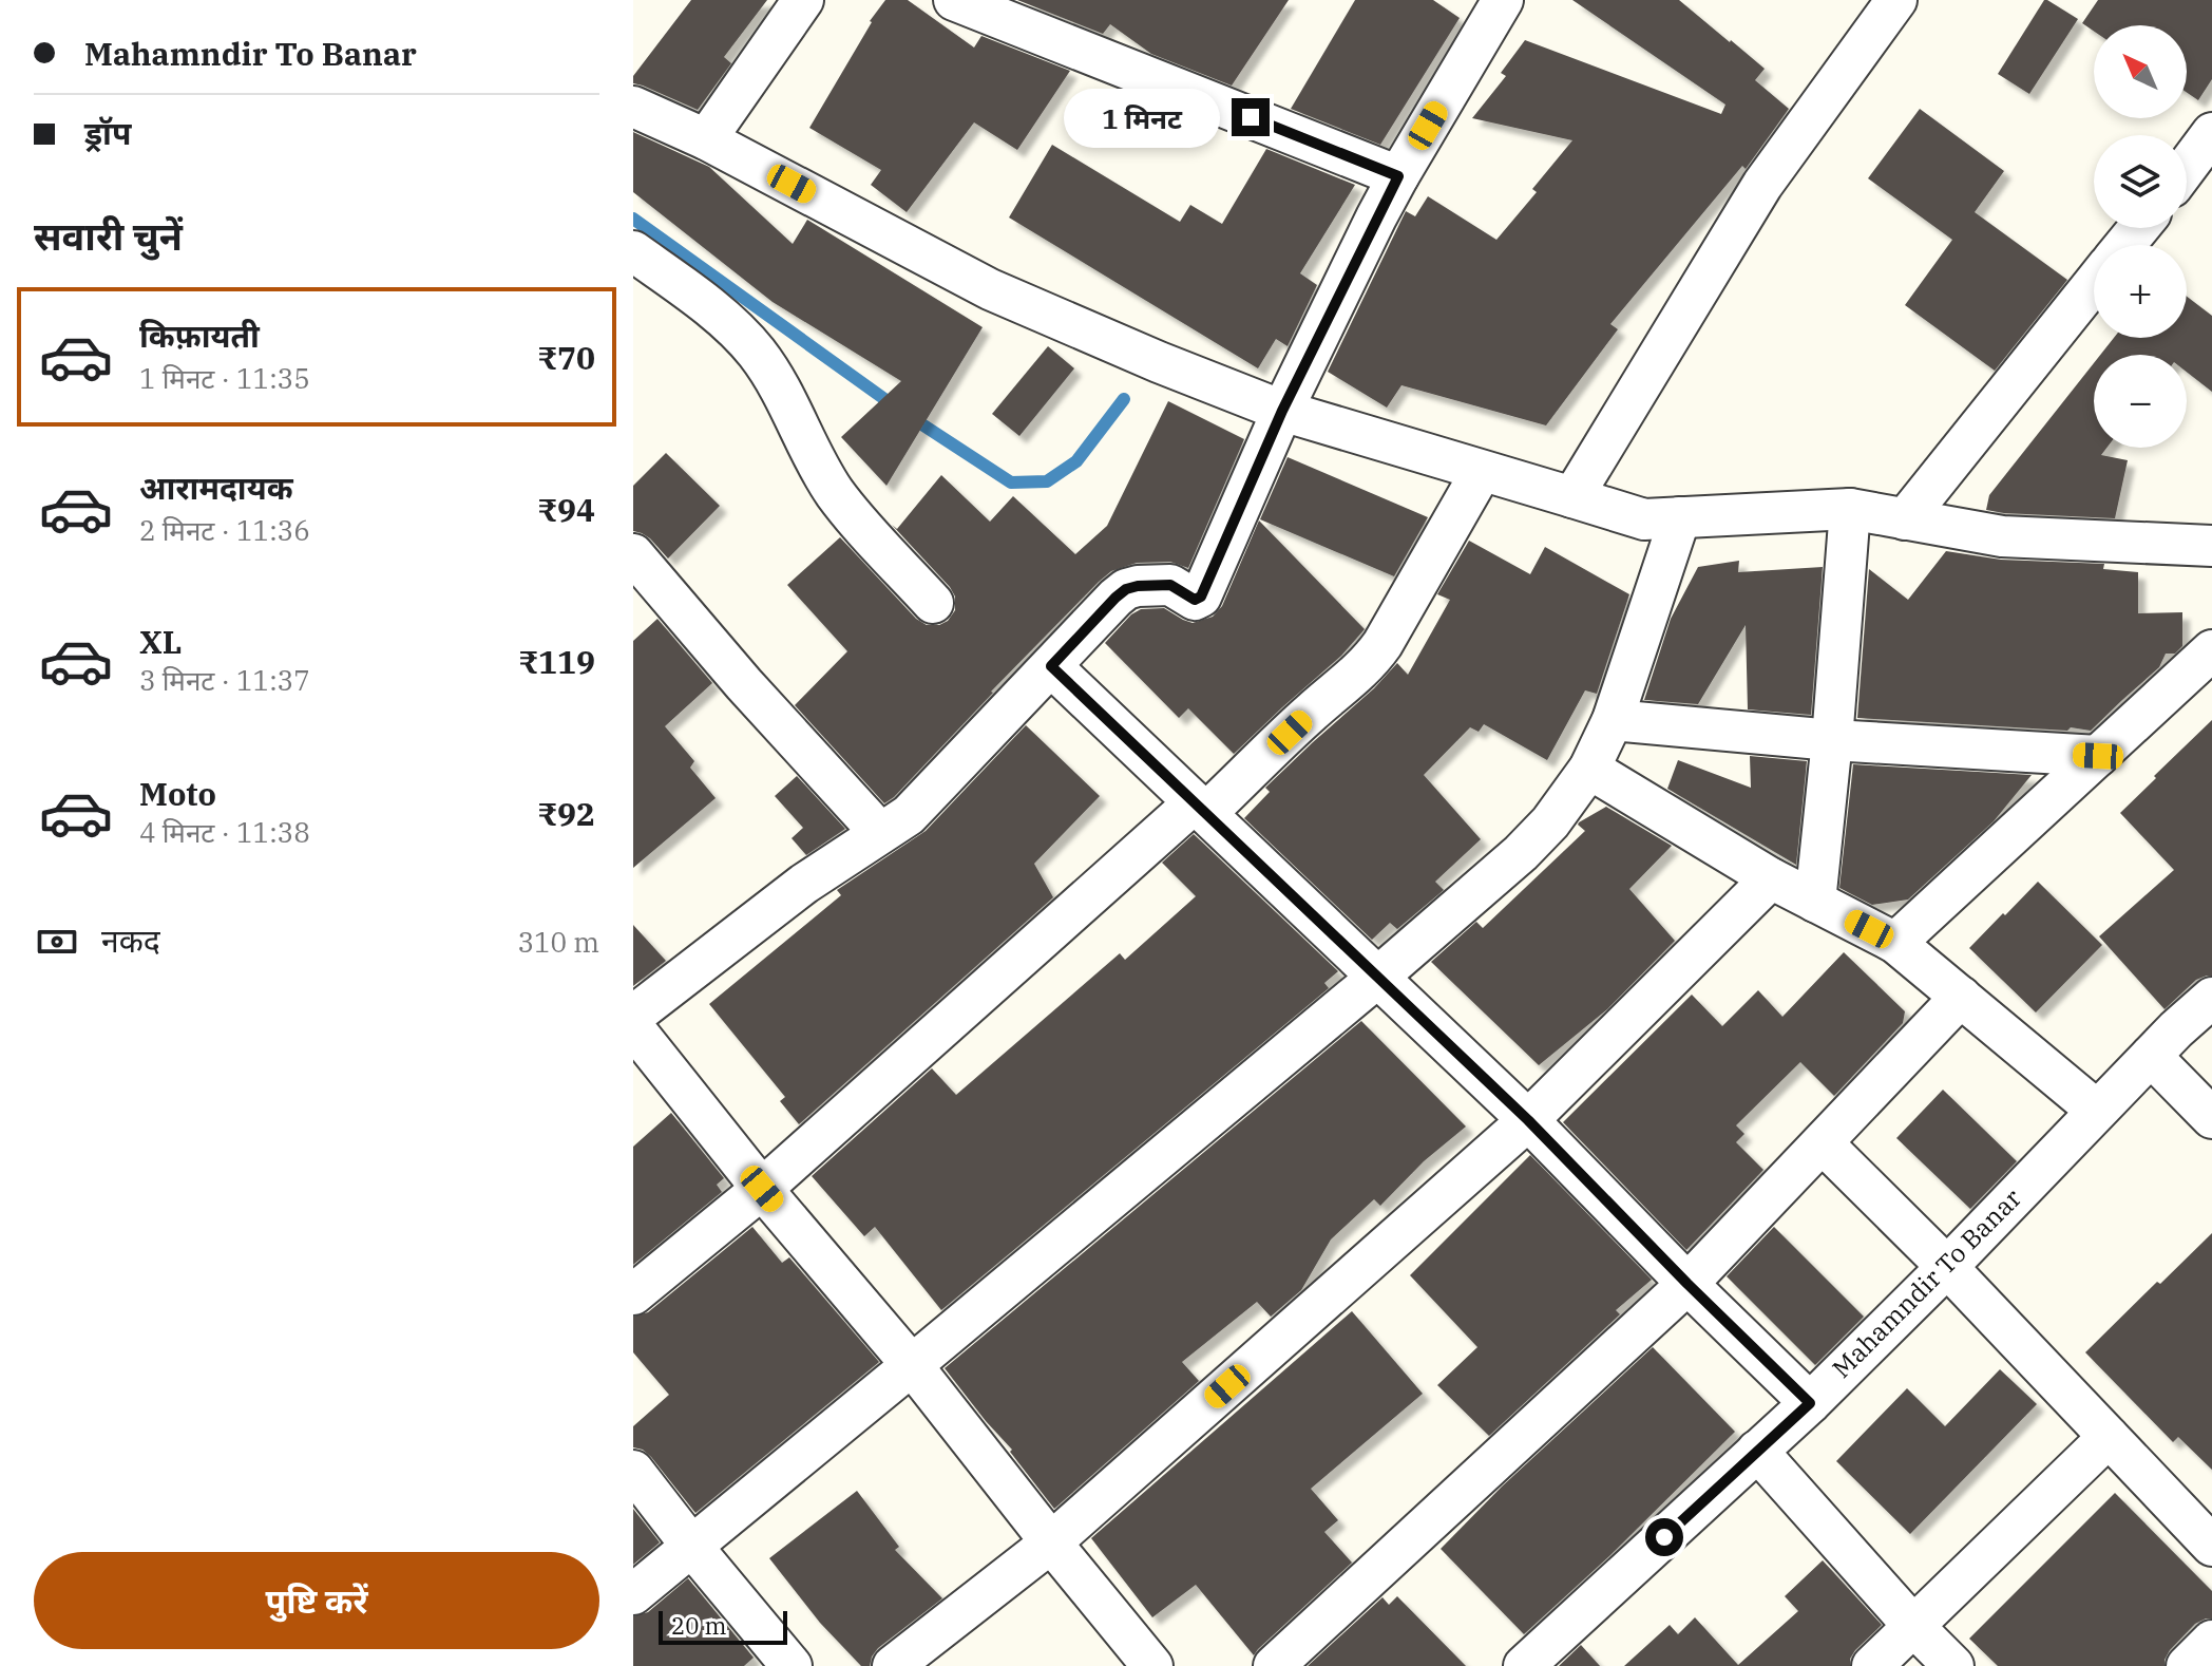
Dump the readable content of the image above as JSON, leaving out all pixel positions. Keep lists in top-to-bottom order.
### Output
{
  "streets": {
    "street": ["Mahamndir To Banar"]
  },
  "scale_bar": "20 m",
  "north": "top left",
  "page": {
    "banner": ["Mahamndir To Banar", "ड्रॉप"],
    "map_buttons": ["+", "−"],
    "bubble": "1 मिनट",
    "heading": "सवारी चुनें",
    "list": [
      {
        "name": "किफ़ायती",
        "note": "1 मिनट · 11:35",
        "value": "₹70"
      },
      {
        "name": "आरामदायक",
        "note": "2 मिनट · 11:36",
        "value": "₹94"
      },
      {
        "name": "XL",
        "note": "3 मिनट · 11:37",
        "value": "₹119"
      },
      {
        "name": "Moto",
        "note": "4 मिनट · 11:38",
        "value": "₹92"
      }
    ],
    "pay": ["नकद", "310 m"],
    "buttons": "पुष्टि करें",
    "scale": "20 m"
  }
}
